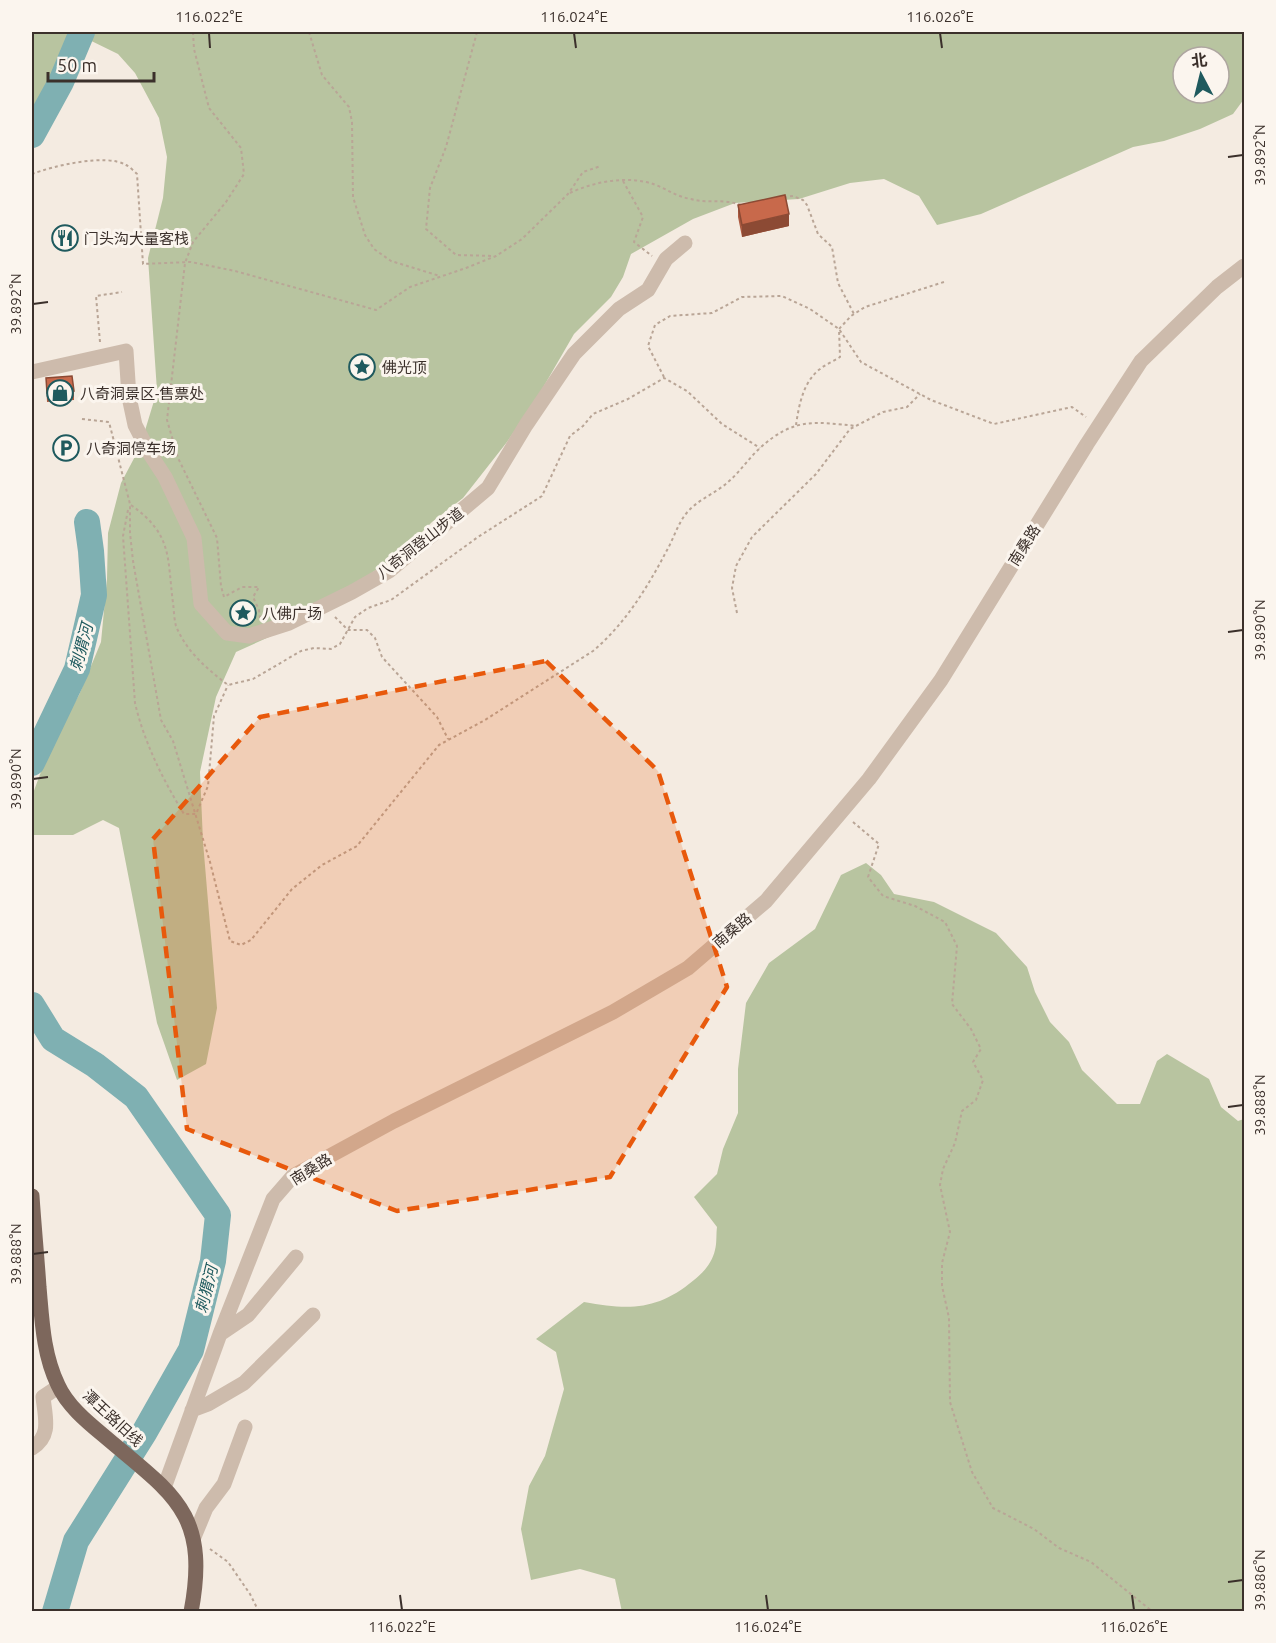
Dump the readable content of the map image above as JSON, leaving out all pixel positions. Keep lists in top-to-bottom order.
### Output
{
  "streets": {
    "main road": ["潭王路旧线"],
    "street": ["八奇洞登山步道", "南桑路"]
  },
  "crossings": [
    ["南桑路", "潭王路旧线"]
  ],
  "water": ["刺猬河"],
  "places": {
    "restaurant": ["门头沟大量客栈"],
    "place": ["佛光顶", "八佛广场"],
    "shop": ["八奇洞景区-售票处"],
    "parking": ["八奇洞停车场"]
  },
  "scale_bar": "50 m",
  "north": "top",
  "coordinates": [
    "116.022°E",
    "116.024°E",
    "116.026°E",
    "39.892°N",
    "39.890°N",
    "39.888°N",
    "39.886°N"
  ]
}
